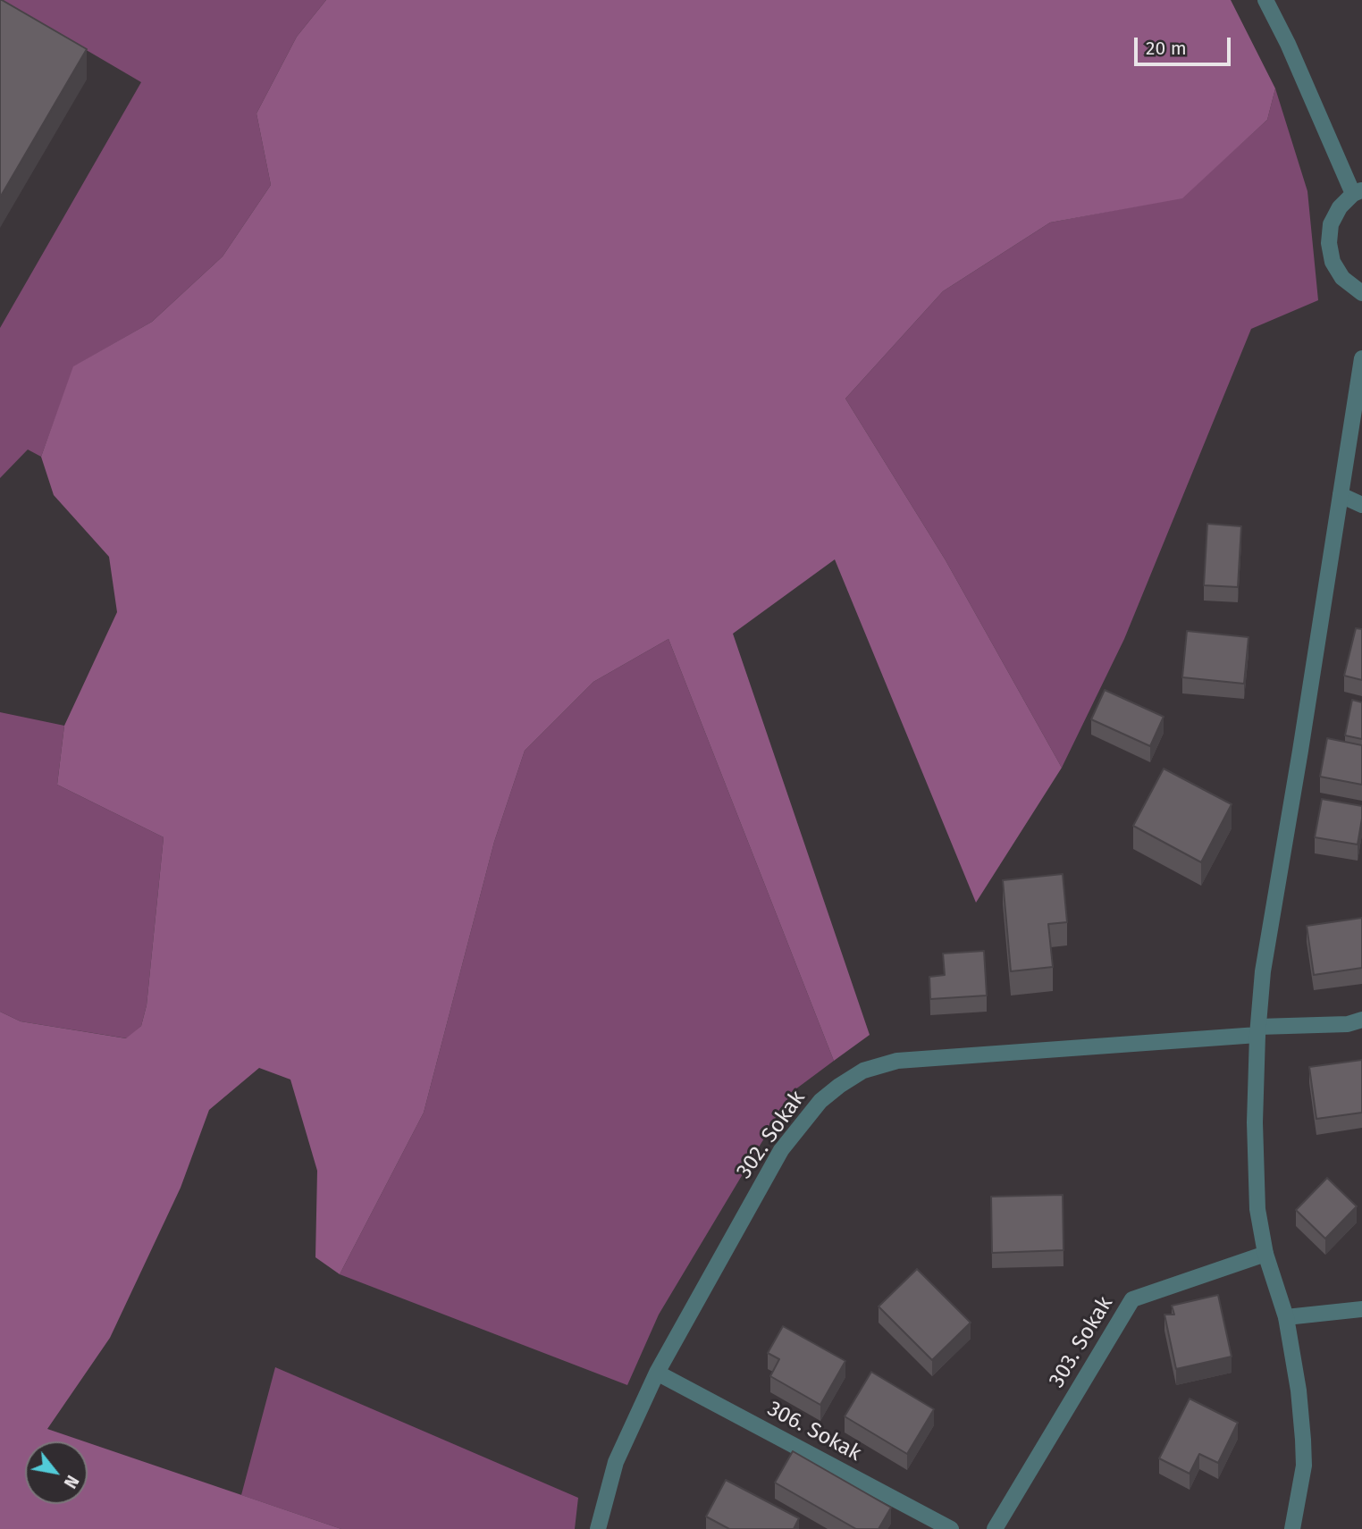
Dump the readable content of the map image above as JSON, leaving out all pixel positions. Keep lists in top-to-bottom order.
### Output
{
  "streets": {
    "street": ["302. Sokak", "303. Sokak", "306. Sokak"]
  },
  "crossings": [
    ["302. Sokak", "306. Sokak"]
  ],
  "scale_bar": "20 m",
  "north": "bottom right"
}
